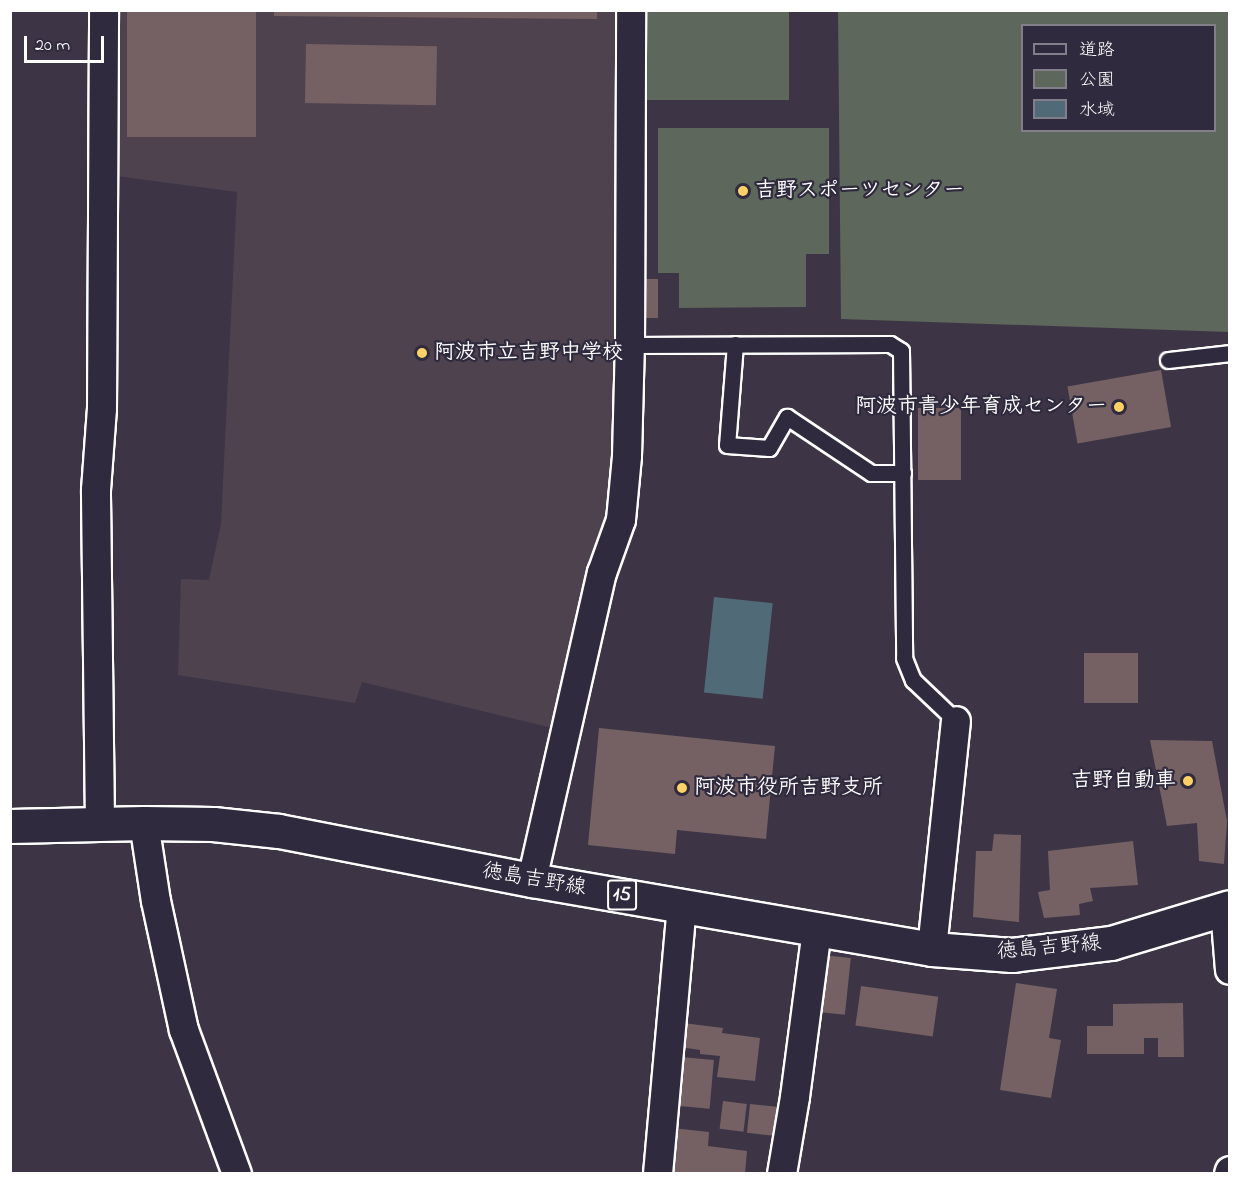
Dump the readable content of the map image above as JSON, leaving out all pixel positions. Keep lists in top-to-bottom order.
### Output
{
  "streets": {
    "main road": ["徳島吉野線", "15"]
  },
  "places": [
    "吉野スポーツセンター",
    "阿波市立吉野中学校",
    "阿波市青少年育成センター",
    "吉野自動車",
    "阿波市役所吉野支所"
  ],
  "legend": ["道路", "公園", "水域"],
  "scale_bar": "20 m"
}
